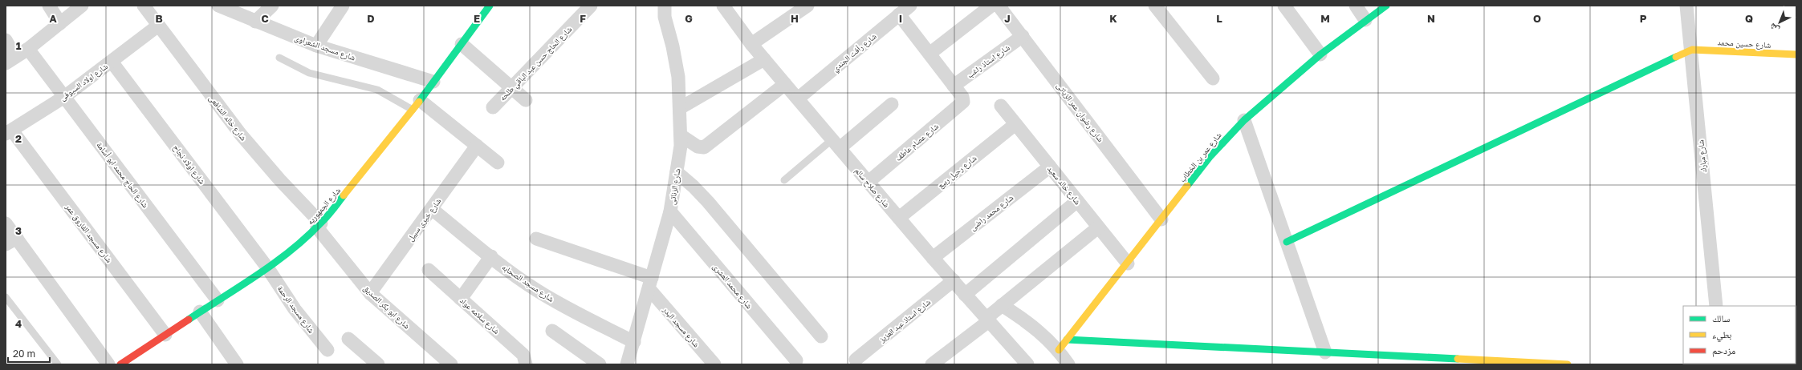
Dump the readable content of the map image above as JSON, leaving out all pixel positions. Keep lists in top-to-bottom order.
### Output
{
  "streets": {
    "street": [
      "شارع حسين محمد",
      "شارع مسجد الشعراوى",
      "شارع رأفت الجندي",
      "شارع استاذ راغب",
      "شارع الحاج حسن عبد الباقي طلحه",
      "شارع اولاد السيوفى",
      "شارع رضوان عمر الزياتى",
      "شارع خالد الشافعى",
      "شارع عصام عاطف",
      "شارع مبارك",
      "شارع عمر بن الخطاب",
      "شارع اولاد نجاح",
      "شارع رحيل ربيع",
      "شارع الحاج محمد ابو أسامة",
      "شارع خالد سعيد",
      "شارع الزناتى",
      "شارع صلاح سالم",
      "شارع الجمهوريه",
      "شارع محمد راضى",
      "شارع خيرى سبيل",
      "شارع مسجد الفاروق عمر",
      "شارع مسجد الصحابه",
      "شارع محمد العشرى",
      "شارع ابو بكر الصديق",
      "شارع مسجد الرحمة",
      "شارع سلامه عواد",
      "شارع استاذ عبد العزيز",
      "شارع مسجد البدر"
    ]
  },
  "crossings": [
    ["شارع حسين محمد", "شارع مبارك"],
    ["شارع مسجد الشعراوى", "شارع الجمهوريه"],
    ["شارع رأفت الجندي", "شارع صلاح سالم"],
    ["شارع استاذ راغب", "شارع رضوان عمر الزياتى"],
    ["شارع استاذ راغب", "شارع عصام عاطف"],
    ["شارع اولاد السيوفى", "شارع خالد الشافعى"],
    ["شارع اولاد السيوفى", "شارع اولاد نجاح"],
    ["شارع اولاد السيوفى", "شارع الحاج محمد ابو أسامة"],
    ["شارع اولاد السيوفى", "شارع مسجد الفاروق عمر"],
    ["شارع رضوان عمر الزياتى", "شارع عمر بن الخطاب"],
    ["شارع خالد الشافعى", "شارع الجمهوريه"],
    ["شارع خالد الشافعى", "شارع ابو بكر الصديق"],
    ["شارع عصام عاطف", "شارع صلاح سالم"],
    ["شارع عمر بن الخطاب", "شارع خالد سعيد"],
    ["شارع اولاد نجاح", "شارع الجمهوريه"],
    ["شارع اولاد نجاح", "شارع مسجد الرحمة"],
    ["شارع رحيل ربيع", "شارع خالد سعيد"],
    ["شارع رحيل ربيع", "شارع صلاح سالم"],
    ["شارع الحاج محمد ابو أسامة", "شارع الجمهوريه"],
    ["شارع خالد سعيد", "شارع محمد راضى"],
    ["شارع الزناتى", "شارع مسجد الصحابه"],
    ["شارع الزناتى", "شارع محمد العشرى"],
    ["شارع الزناتى", "شارع مسجد البدر"],
    ["شارع صلاح سالم", "شارع محمد راضى"],
    ["شارع صلاح سالم", "شارع استاذ عبد العزيز"],
    ["شارع الجمهوريه", "شارع مسجد الفاروق عمر"],
    ["شارع الجمهوريه", "شارع ابو بكر الصديق"],
    ["شارع الجمهوريه", "شارع مسجد الرحمة"],
    ["شارع خيرى سبيل", "شارع مسجد الصحابه"],
    ["شارع خيرى سبيل", "شارع ابو بكر الصديق"]
  ],
  "legend": ["سالك", "بطيء", "مزدحم"],
  "scale_bar": "20 m",
  "north": "bottom left",
  "grid": {
    "columns": [
      "A",
      "B",
      "C",
      "D",
      "E",
      "F",
      "G",
      "H",
      "I",
      "J",
      "K",
      "L",
      "M",
      "N",
      "O",
      "P",
      "Q"
    ],
    "rows": [
      "1",
      "2",
      "3",
      "4"
    ]
  }
}
